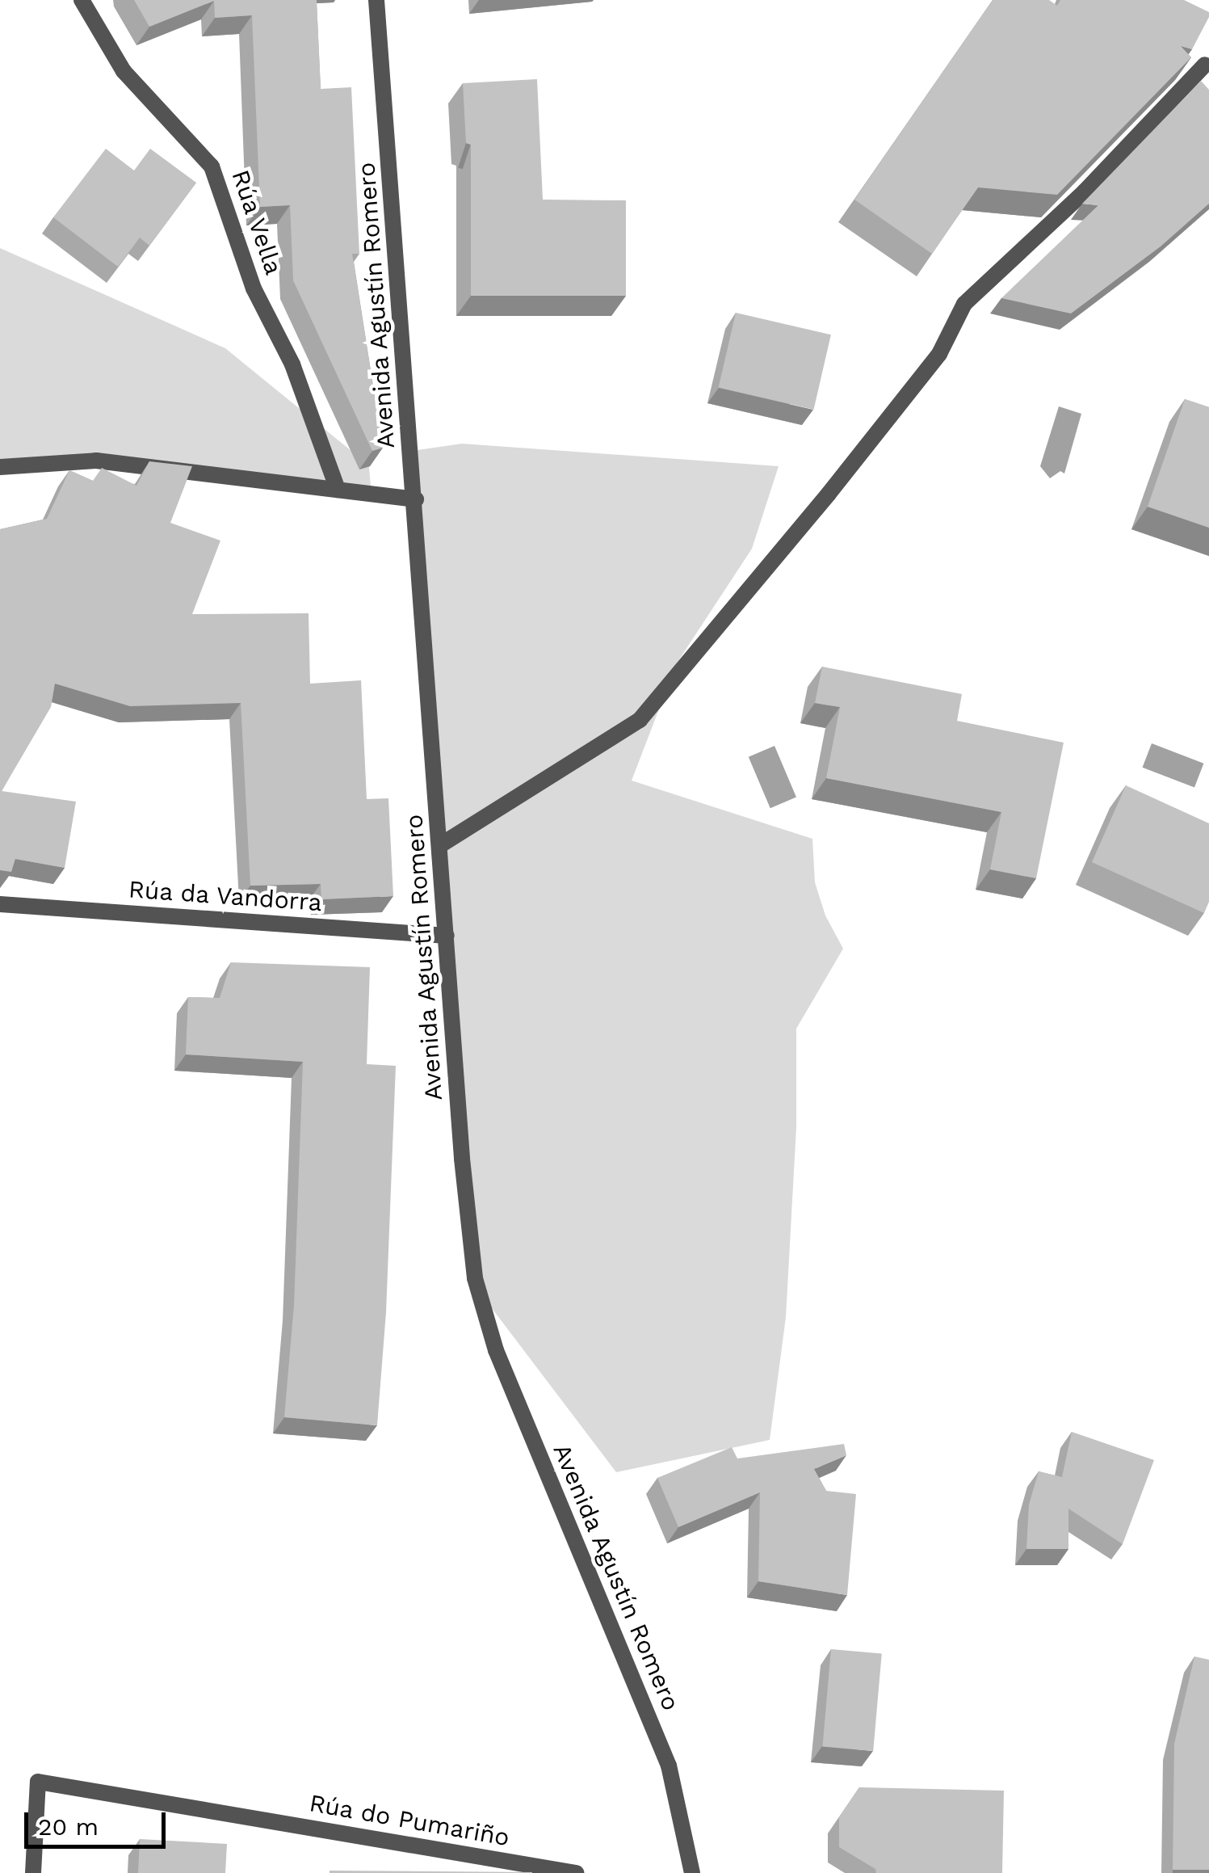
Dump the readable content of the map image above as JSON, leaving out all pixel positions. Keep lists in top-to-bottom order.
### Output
{
  "streets": {
    "street": [
      "Rúa Vella",
      "Avenida Agustín Romero",
      "Rúa da Vandorra",
      "Rúa do Pumariño"
    ]
  },
  "crossings": [
    ["Avenida Agustín Romero", "Rúa da Vandorra"]
  ],
  "scale_bar": "20 m"
}
